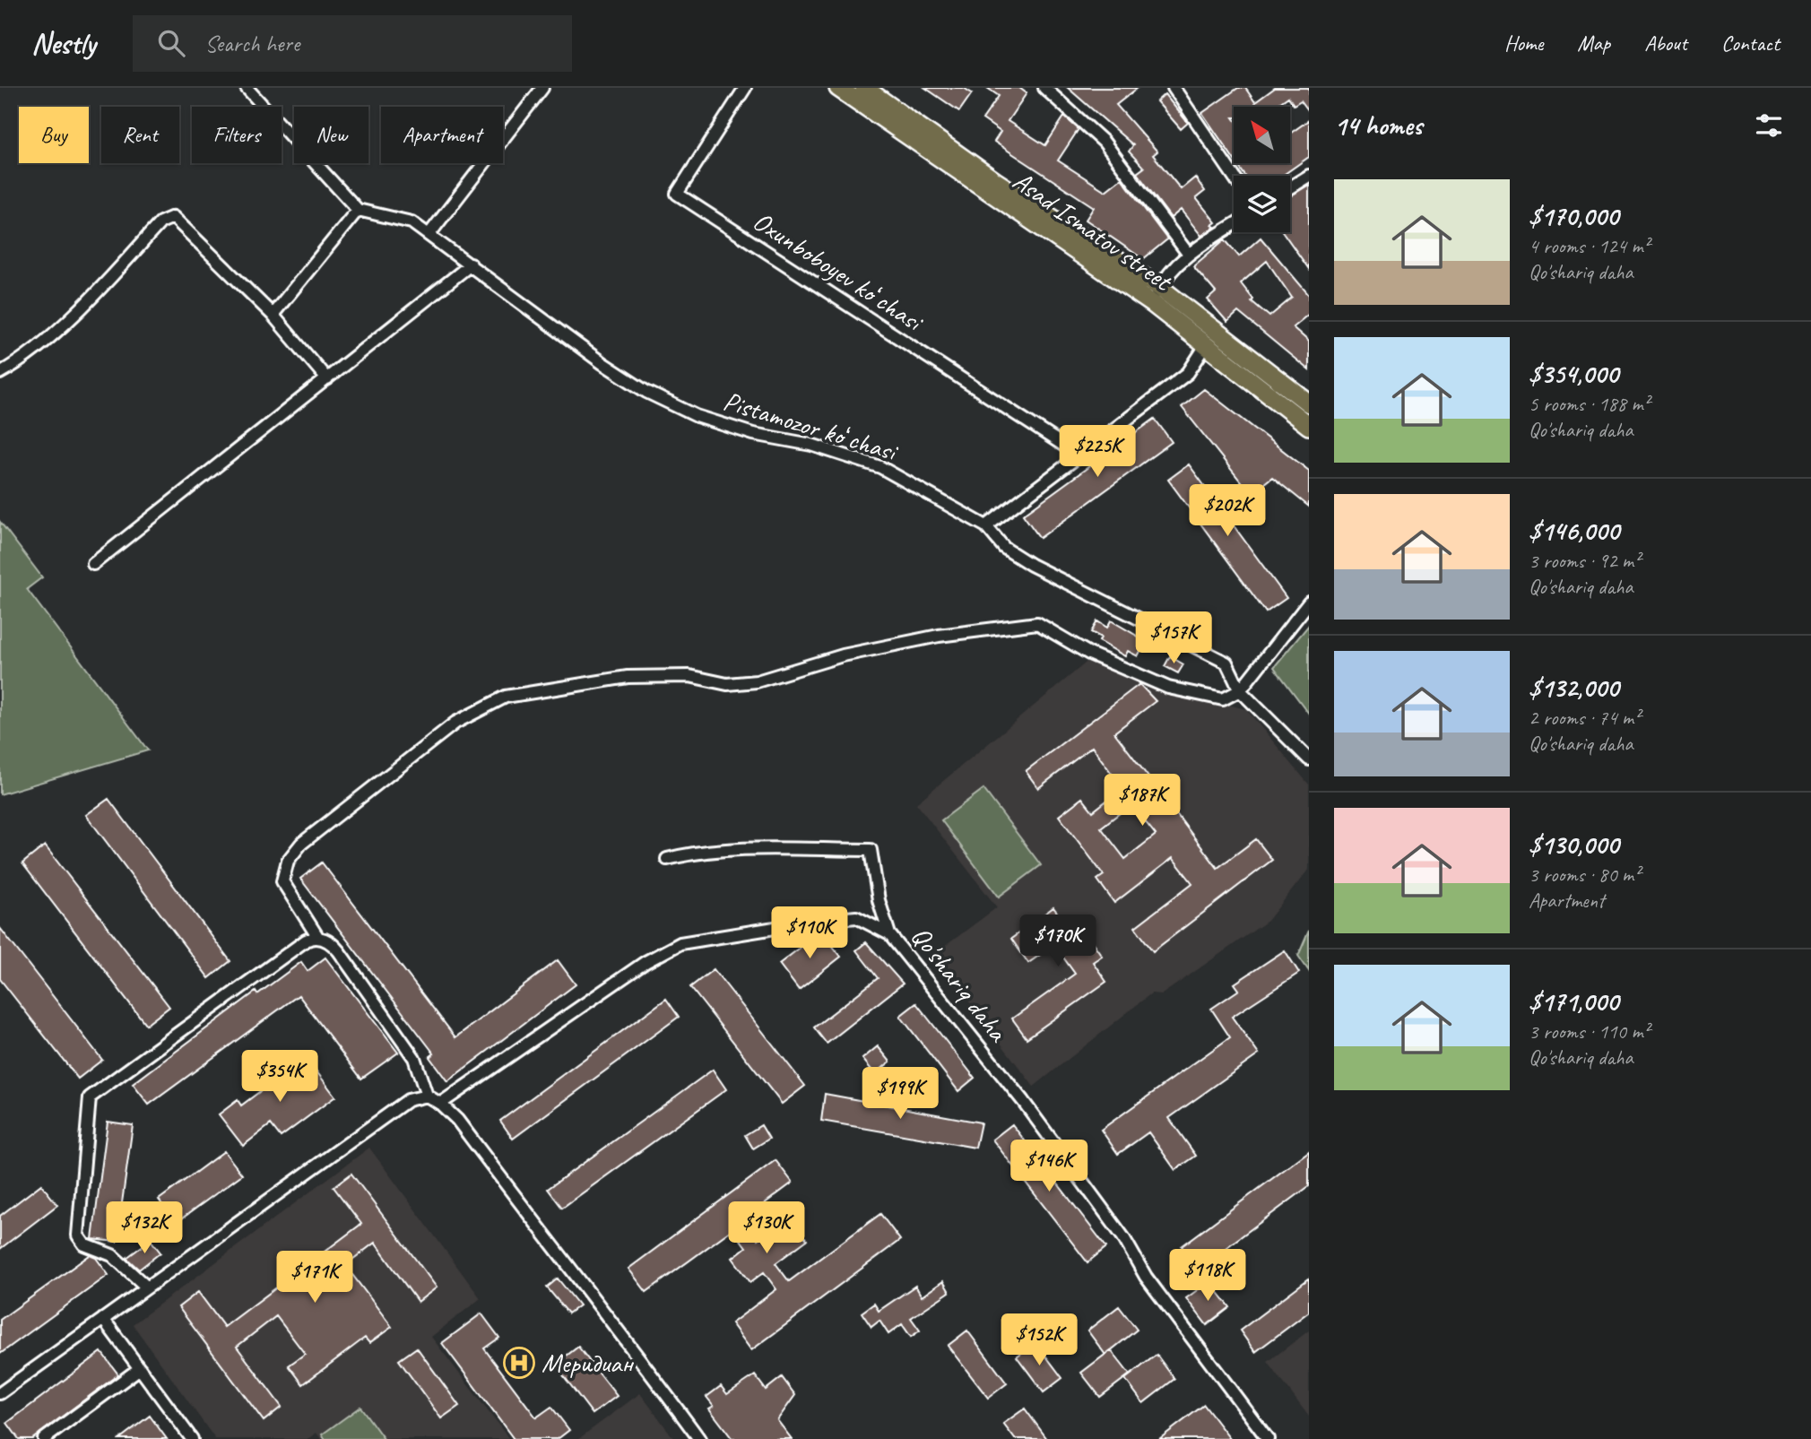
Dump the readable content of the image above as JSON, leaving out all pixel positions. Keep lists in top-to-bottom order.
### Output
{
  "streets": {
    "main road": ["Asad Ismatov street"],
    "street": ["Oxunboboyev koʻchasi", "Pistamozor koʻchasi", "Qo'shariq daha"]
  },
  "places": {
    "hospital": ["Меридиан"]
  },
  "north": "top left",
  "page": {
    "header": "Nestly",
    "search": "Search here",
    "nav": [
      "Home",
      "Map",
      "About",
      "Contact"
    ],
    "heading": "14 homes",
    "chip": [
      "Buy",
      "Rent",
      "Filters",
      "New",
      "Apartment"
    ],
    "list": [
      {
        "name": "$170,000",
        "note": "4 rooms · 124 m² · Qo'shariq daha"
      },
      {
        "name": "$354,000",
        "note": "5 rooms · 188 m² · Qo'shariq daha"
      },
      {
        "name": "$146,000",
        "note": "3 rooms · 92 m² · Qo'shariq daha"
      },
      {
        "name": "$132,000",
        "note": "2 rooms · 74 m² · Qo'shariq daha"
      },
      {
        "name": "$130,000",
        "note": "3 rooms · 80 m² · Apartment"
      },
      {
        "name": "$171,000",
        "note": "3 rooms · 110 m² · Qo'shariq daha"
      }
    ],
    "price": [
      "$225K",
      "$202K",
      "$157K",
      "$187K",
      "$110K",
      "$170K",
      "$354K",
      "$199K",
      "$146K",
      "$132K",
      "$130K",
      "$118K",
      "$171K",
      "$152K"
    ]
  }
}
